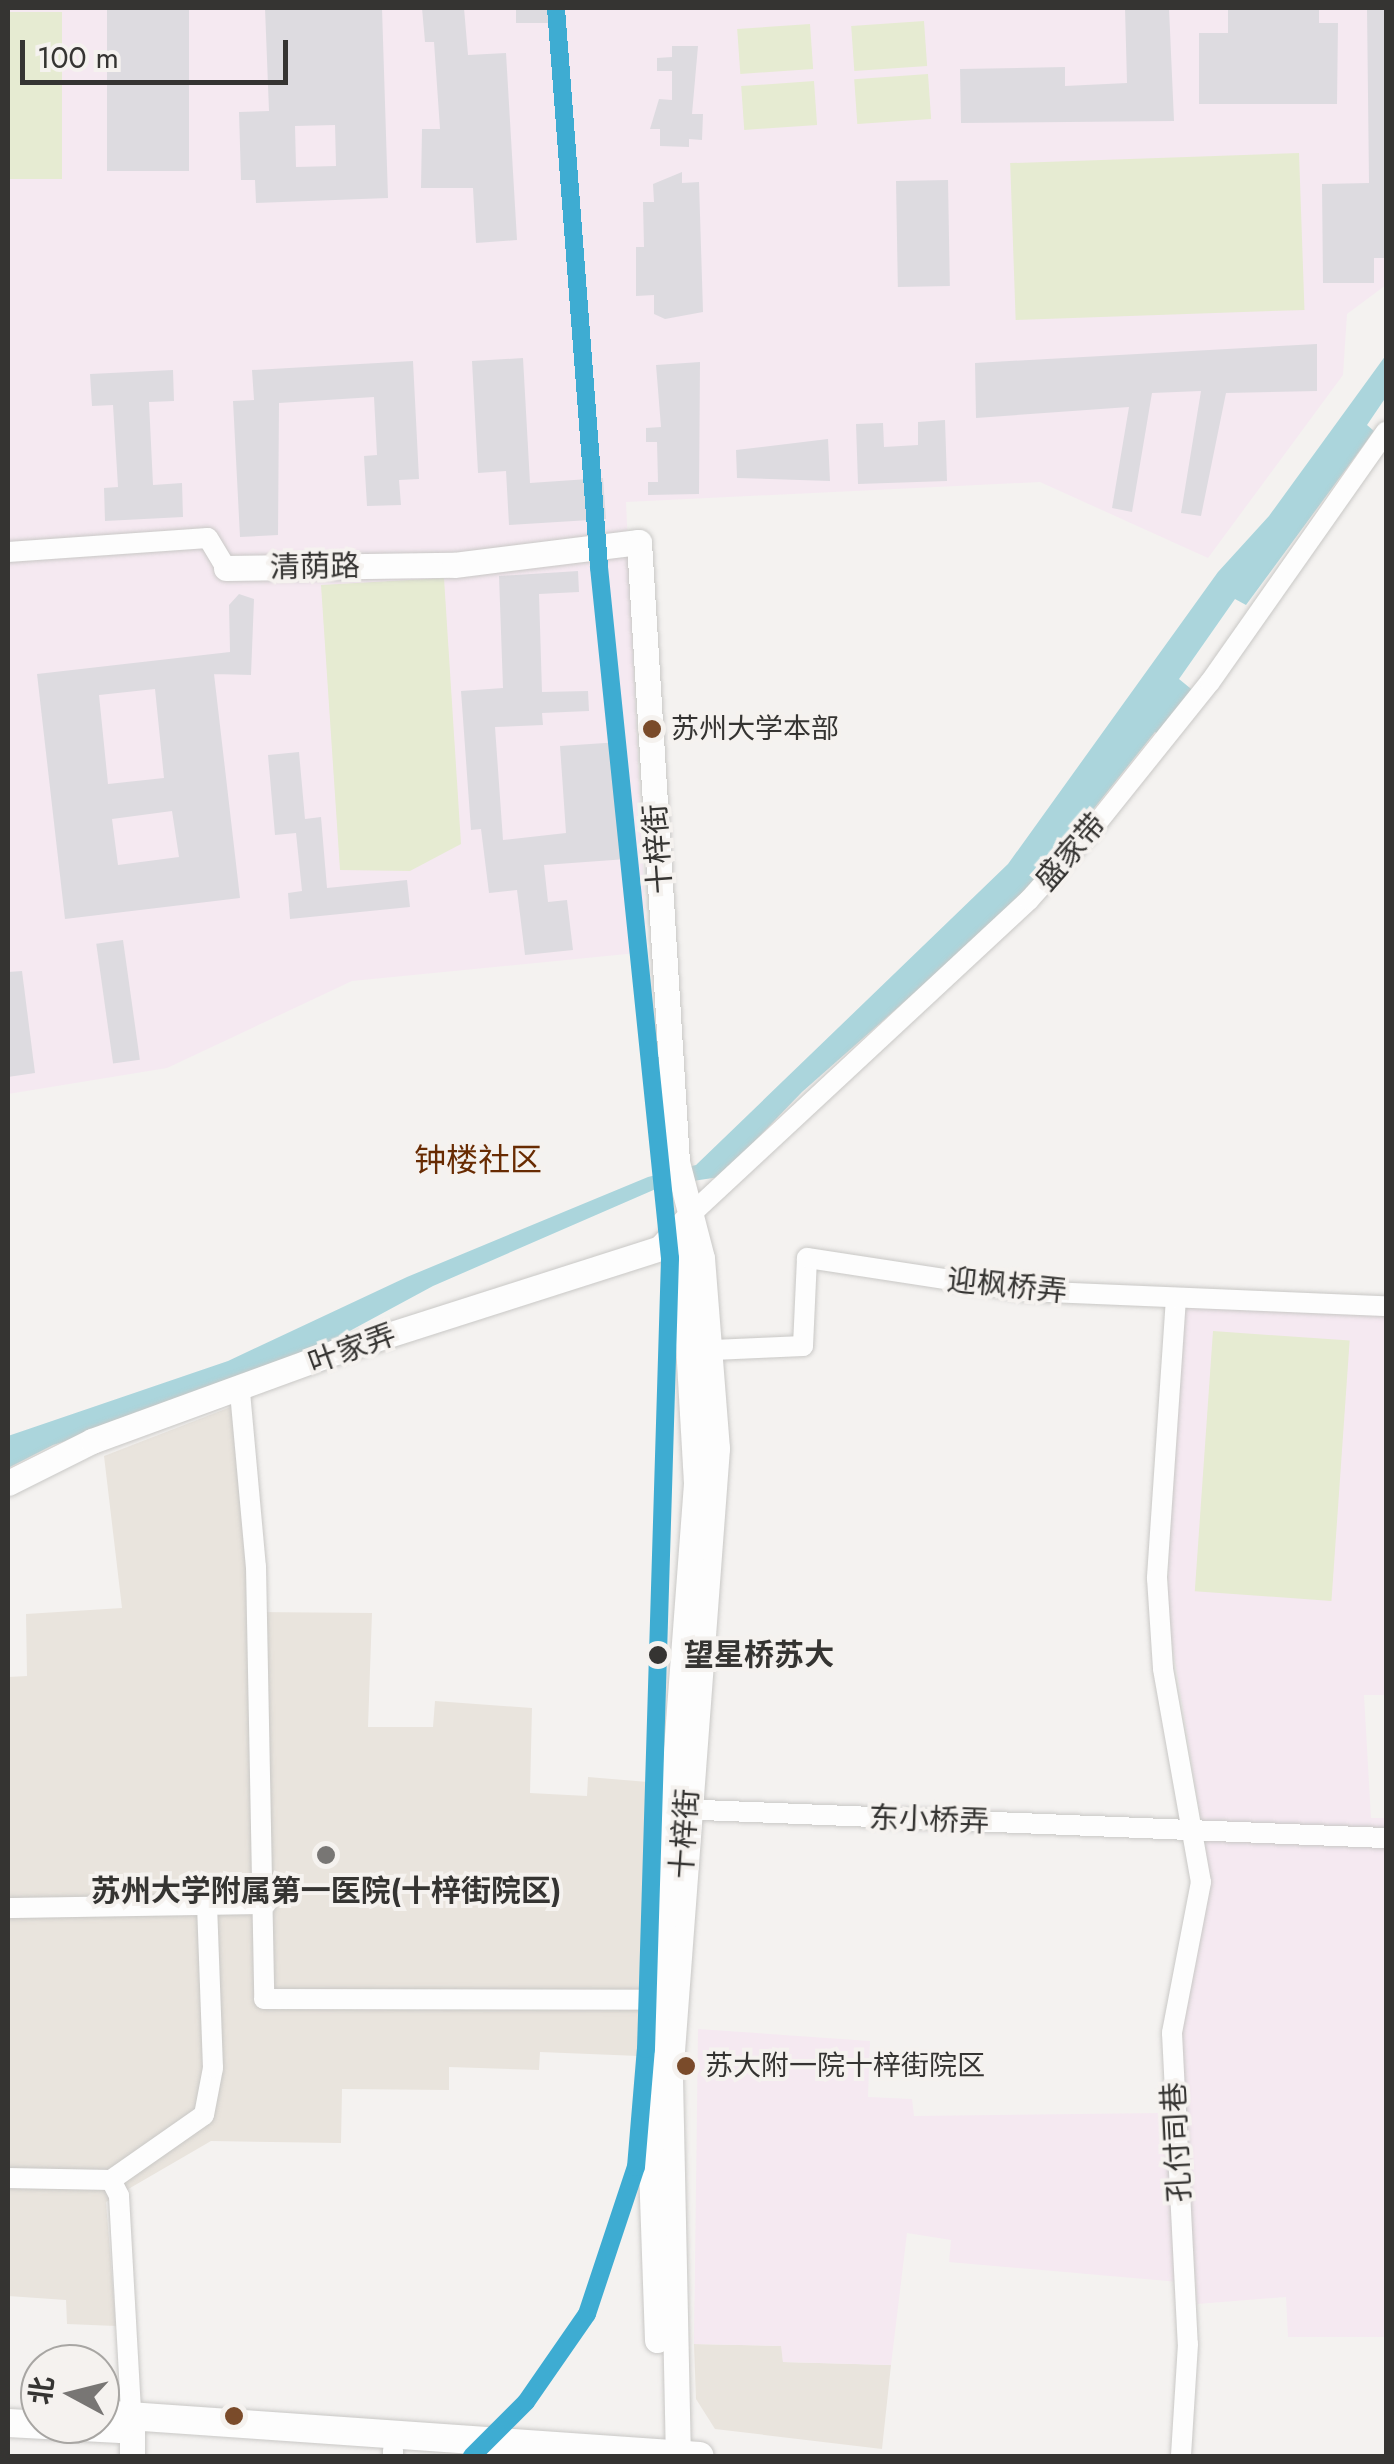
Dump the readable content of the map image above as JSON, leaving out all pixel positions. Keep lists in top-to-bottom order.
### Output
{
  "streets": {
    "street": [
      "清荫路",
      "十梓街",
      "盛家带",
      "迎枫桥弄",
      "叶家弄",
      "东小桥弄",
      "孔付司巷"
    ]
  },
  "crossings": [
    ["清荫路", "十梓街"],
    ["十梓街", "盛家带"],
    ["十梓街", "迎枫桥弄"],
    ["十梓街", "叶家弄"],
    ["十梓街", "东小桥弄"],
    ["盛家带", "叶家弄"],
    ["迎枫桥弄", "孔付司巷"],
    ["东小桥弄", "孔付司巷"]
  ],
  "districts": ["钟楼社区"],
  "places": [
    "苏州大学本部",
    "望星桥苏大",
    "苏州大学附属第一医院(十梓街院区)",
    "苏大附一院十梓街院区"
  ],
  "scale_bar": "100 m",
  "north": "left"
}
